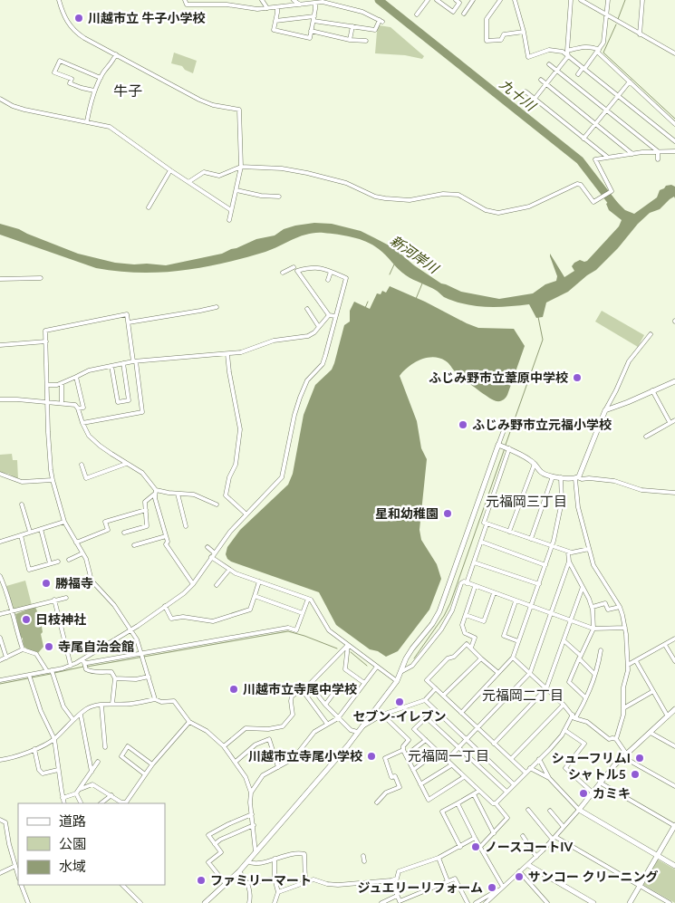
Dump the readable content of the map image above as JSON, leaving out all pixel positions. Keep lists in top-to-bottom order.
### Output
{
  "districts": [
    "牛子",
    "元福岡三丁目",
    "元福岡二丁目",
    "元福岡一丁目"
  ],
  "water": ["九十川", "新河岸川"],
  "places": [
    "川越市立 牛子小学校",
    "ふじみ野市立葦原中学校",
    "ふじみ野市立元福小学校",
    "星和幼稚園",
    "勝福寺",
    "日枝神社",
    "寺尾自治会館",
    "川越市立寺尾中学校",
    "セブン-イレブン",
    "川越市立寺尾小学校",
    "シューフリムI",
    "シャトル5",
    "カミキ",
    "ノースコートIV",
    "サンコー クリーニング",
    "ファミリーマート",
    "ジュエリーリフォーム"
  ],
  "legend": ["道路", "公園", "水域"]
}
